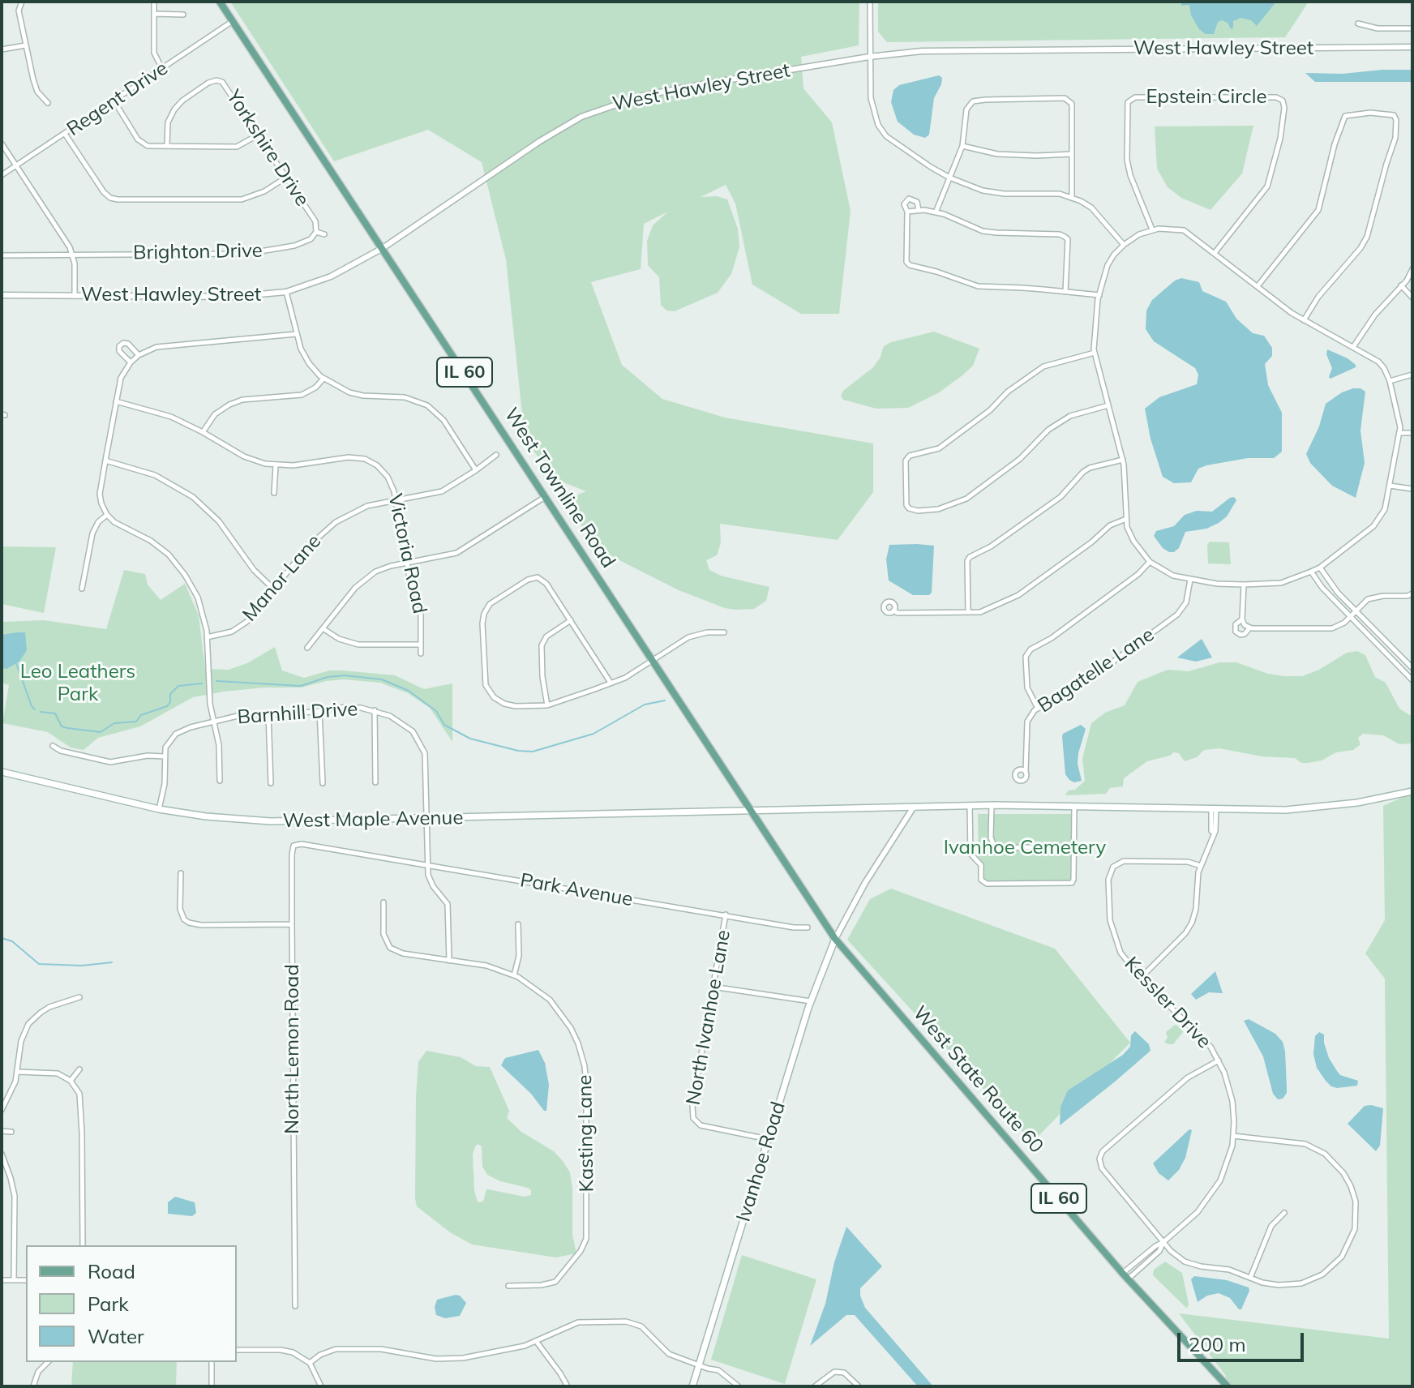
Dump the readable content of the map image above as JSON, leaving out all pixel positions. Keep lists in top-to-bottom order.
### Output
{
  "streets": {
    "main road": [
      "IL 60",
      "West Townline Road",
      "West Maple Avenue",
      "West State Route 60",
      "Ivanhoe Road"
    ],
    "street": [
      "West Hawley Street",
      "Epstein Circle",
      "Regent Drive",
      "Yorkshire Drive",
      "Brighton Drive",
      "Victoria Road",
      "Manor Lane",
      "Bagatelle Lane",
      "Barnhill Drive",
      "Park Avenue",
      "Kessler Drive",
      "North Ivanhoe Lane",
      "North Lemon Road",
      "Kasting Lane"
    ]
  },
  "crossings": [
    ["West Hawley Street", "West Townline Road"],
    ["Regent Drive", "IL 60"],
    ["Regent Drive", "West Townline Road"],
    ["Yorkshire Drive", "Brighton Drive"],
    ["IL 60", "West Townline Road"],
    ["IL 60", "West Maple Avenue"],
    ["IL 60", "West State Route 60"],
    ["IL 60", "Ivanhoe Road"],
    ["West Townline Road", "West Maple Avenue"],
    ["Victoria Road", "Manor Lane"],
    ["Barnhill Drive", "West Maple Avenue"],
    ["Barnhill Drive", "Park Avenue"],
    ["Barnhill Drive", "Kasting Lane"],
    ["Park Avenue", "North Ivanhoe Lane"],
    ["Park Avenue", "North Lemon Road"],
    ["Kessler Drive", "West State Route 60"],
    ["North Ivanhoe Lane", "Ivanhoe Road"],
    ["West State Route 60", "Ivanhoe Road"]
  ],
  "parks": ["Leo Leathers Park", "Ivanhoe Cemetery"],
  "legend": ["Road", "Park", "Water"],
  "scale_bar": "200 m"
}
